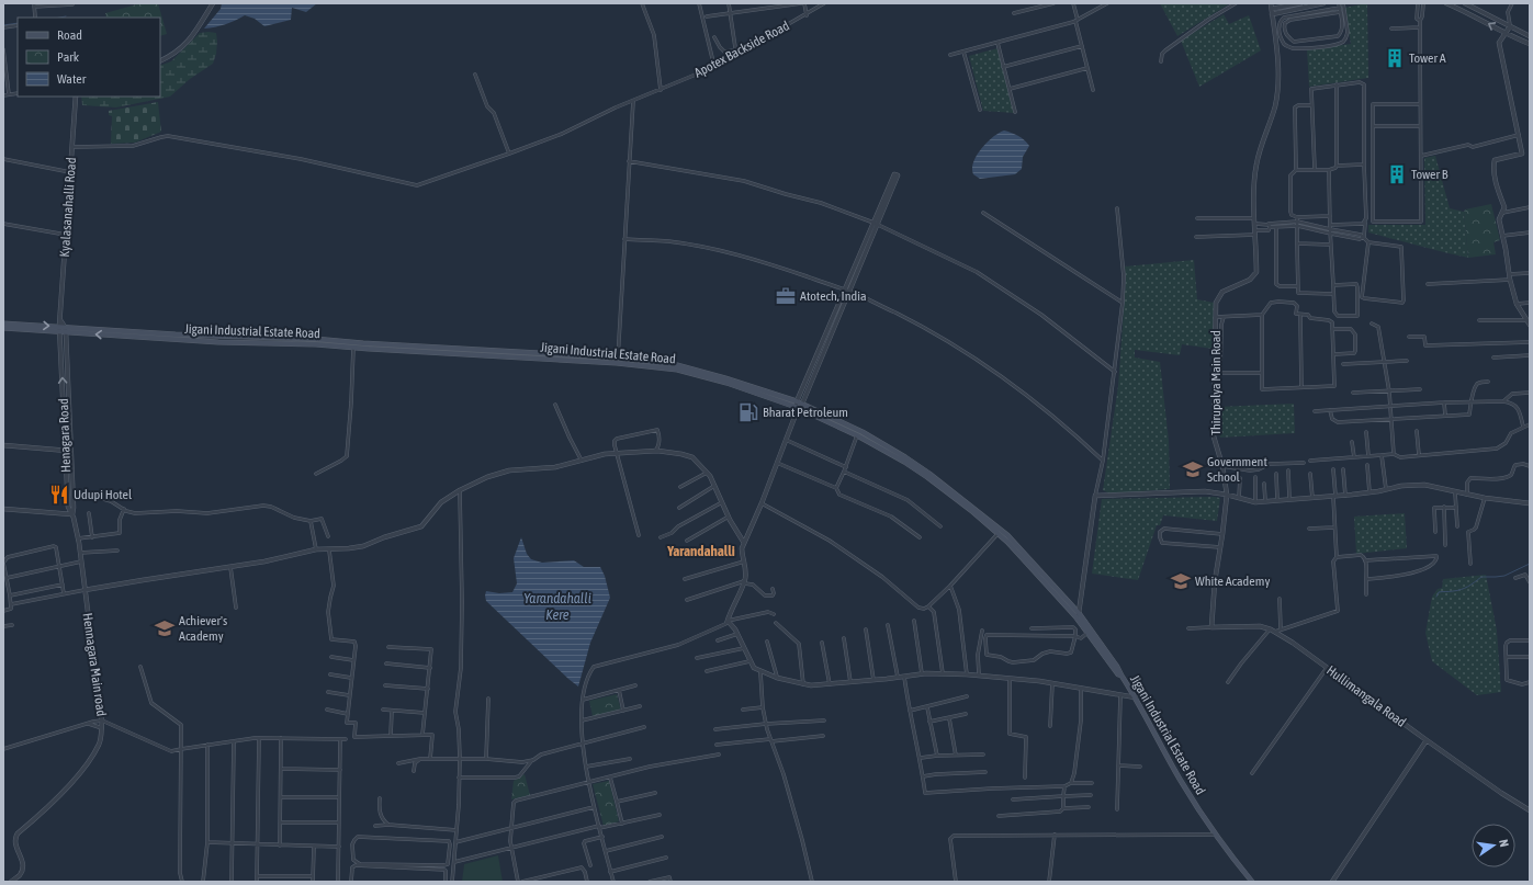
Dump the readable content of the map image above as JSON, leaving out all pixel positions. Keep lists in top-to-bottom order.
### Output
{
  "streets": {
    "main road": ["Jigani Industrial Estate Road"],
    "street": [
      "Apotex Backside Road",
      "Kyalasanahalli Road",
      "Thirupalya Main Road",
      "Henagara Road",
      "Hennagara Main road",
      "Hullimangala Road"
    ]
  },
  "crossings": [
    ["Apotex Backside Road", "Kyalasanahalli Road"],
    ["Kyalasanahalli Road", "Jigani Industrial Estate Road"],
    ["Kyalasanahalli Road", "Henagara Road"],
    ["Jigani Industrial Estate Road", "Henagara Road"],
    ["Thirupalya Main Road", "Hullimangala Road"],
    ["Henagara Road", "Hennagara Main road"]
  ],
  "districts": ["Yarandahalli"],
  "water": ["Yarandahalli Kere"],
  "places": {
    "building": ["Tower A", "Tower B"],
    "office": ["Atotech, India"],
    "fuel station": ["Bharat Petroleum"],
    "school or university": ["Government School", "White Academy", "Achiever's Academy"],
    "restaurant": ["Udupi Hotel"]
  },
  "legend": ["Road", "Park", "Water"],
  "north": "right"
}
